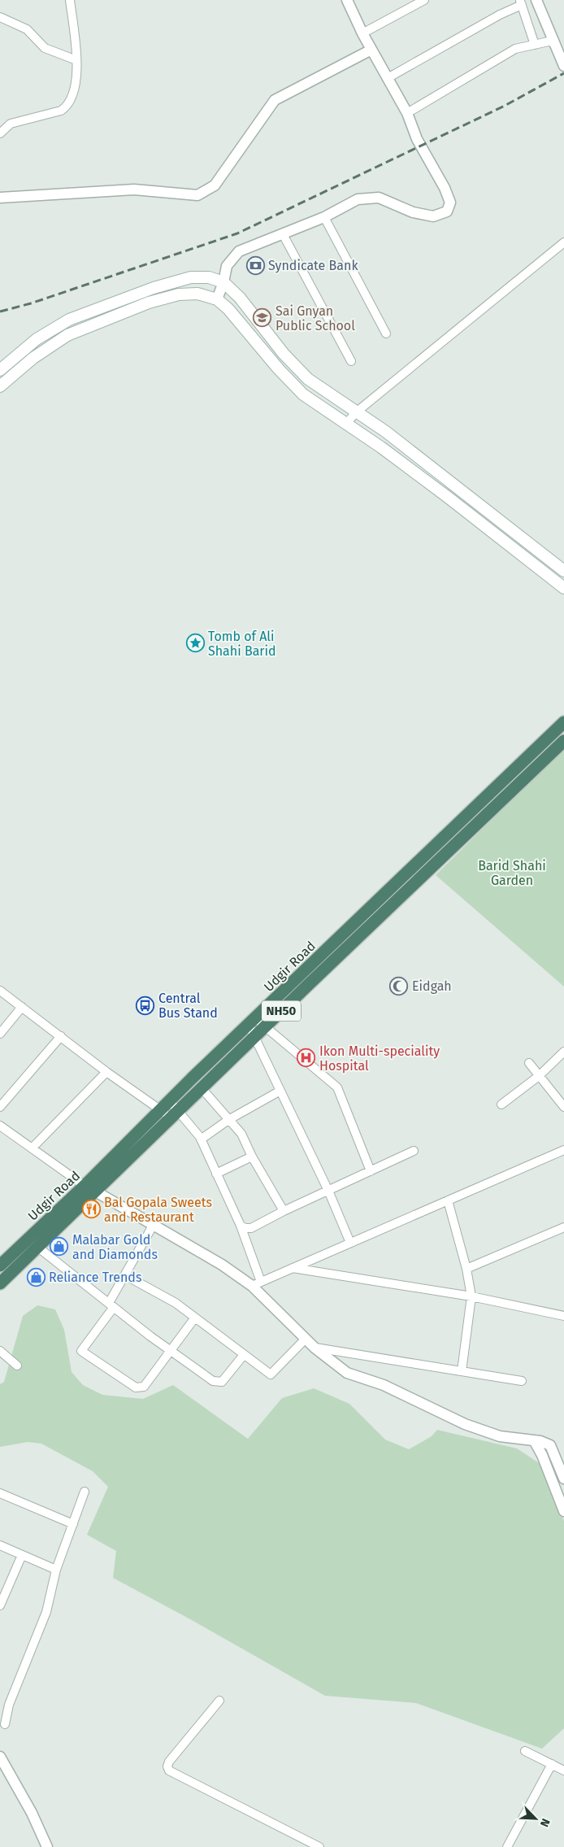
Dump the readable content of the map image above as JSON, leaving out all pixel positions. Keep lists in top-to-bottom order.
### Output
{
  "streets": {
    "highway": ["Udgir Road", "NH50"]
  },
  "parks": ["Barid Shahi Garden"],
  "places": {
    "bank": ["Syndicate Bank"],
    "school or university": ["Sai Gnyan Public School"],
    "place": ["Tomb of Ali Shahi Barid"],
    "mosque": ["Eidgah"],
    "bus stop": ["Central Bus Stand"],
    "hospital": ["Ikon Multi-speciality Hospital"],
    "restaurant": ["Bal Gopala Sweets and Restaurant"],
    "shop": ["Malabar Gold and Diamonds", "Reliance Trends"]
  },
  "north": "bottom right"
}
